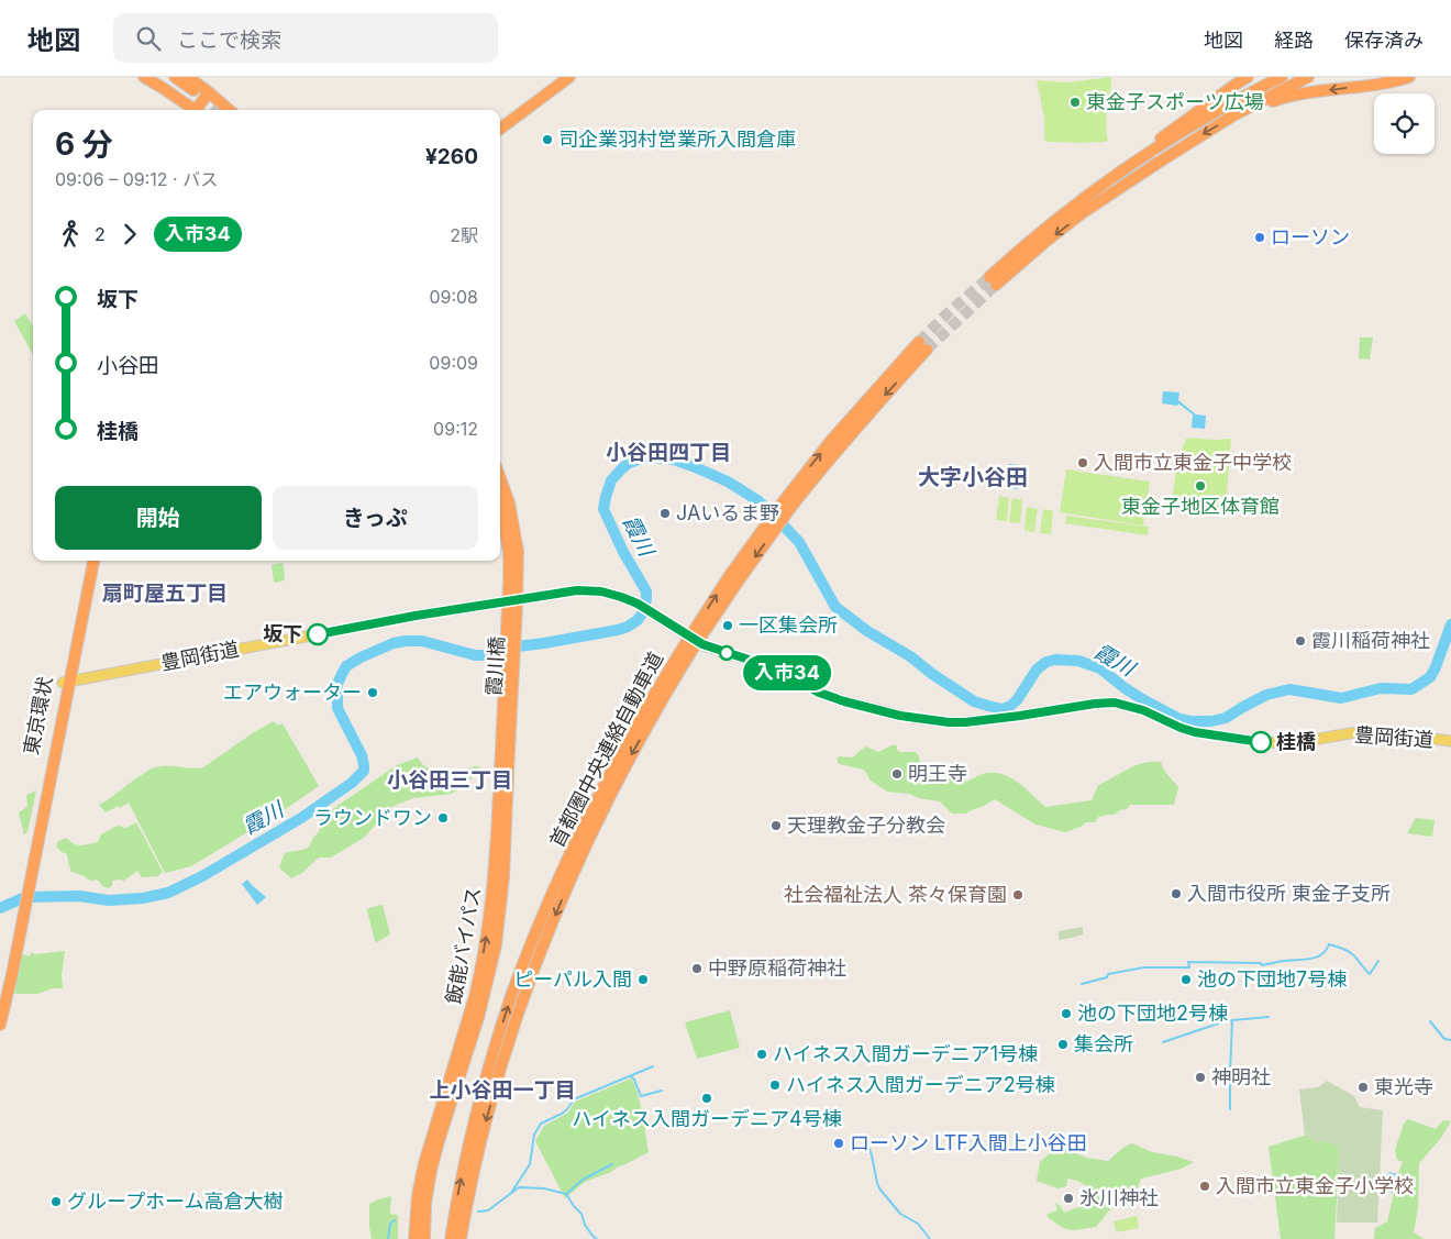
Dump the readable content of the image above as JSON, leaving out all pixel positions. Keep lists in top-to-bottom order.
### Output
{
  "streets": {
    "highway": [
      "霞川橋",
      "東京環状",
      "首都圏中央連絡自動車道",
      "飯能バイパス"
    ],
    "main road": ["豊岡街道"]
  },
  "crossings": [
    ["豊岡街道", "東京環状"],
    ["霞川橋", "飯能バイパス"]
  ],
  "districts": [
    "小谷田四丁目",
    "大字小谷田",
    "扇町屋五丁目",
    "小谷田三丁目",
    "上小谷田一丁目"
  ],
  "water": ["霞川"],
  "places": [
    "東金子スポーツ広場",
    "司企業羽村営業所入間倉庫",
    "ローソン",
    "入間市立東金子中学校",
    "東金子地区体育館",
    "JAいるま野",
    "一区集会所",
    "坂下",
    "霞川稲荷神社",
    "エアウォーター",
    "桂橋",
    "明王寺",
    "ラウンドワン",
    "天理教金子分教会",
    "入間市役所 東金子支所",
    "社会福祉法人 茶々保育園",
    "中野原稲荷神社",
    "ピーパル入間",
    "池の下団地7号棟",
    "池の下団地2号棟",
    "集会所",
    "ハイネス入間ガーデニア1号棟",
    "神明社",
    "ハイネス入間ガーデニア2号棟",
    "東光寺",
    "ハイネス入間ガーデニア4号棟",
    "ローソン LTF入間上小谷田",
    "入間市立東金子小学校",
    "氷川神社",
    "グループホーム高倉大樹"
  ],
  "lines": ["bus line 入市34"],
  "page": {
    "header": "地図",
    "search": "ここで検索",
    "nav": ["地図", "経路", "保存済み"],
    "on_map": "入市34",
    "heading": ["6 分", "09:06 – 09:12 · バス", "¥260"],
    "legs": ["2", "入市34", "2駅"],
    "list": [
      {
        "name": "坂下",
        "value": "09:08"
      },
      {
        "name": "小谷田",
        "value": "09:09"
      },
      {
        "name": "桂橋",
        "value": "09:12"
      }
    ],
    "buttons": ["開始", "きっぷ"]
  }
}
